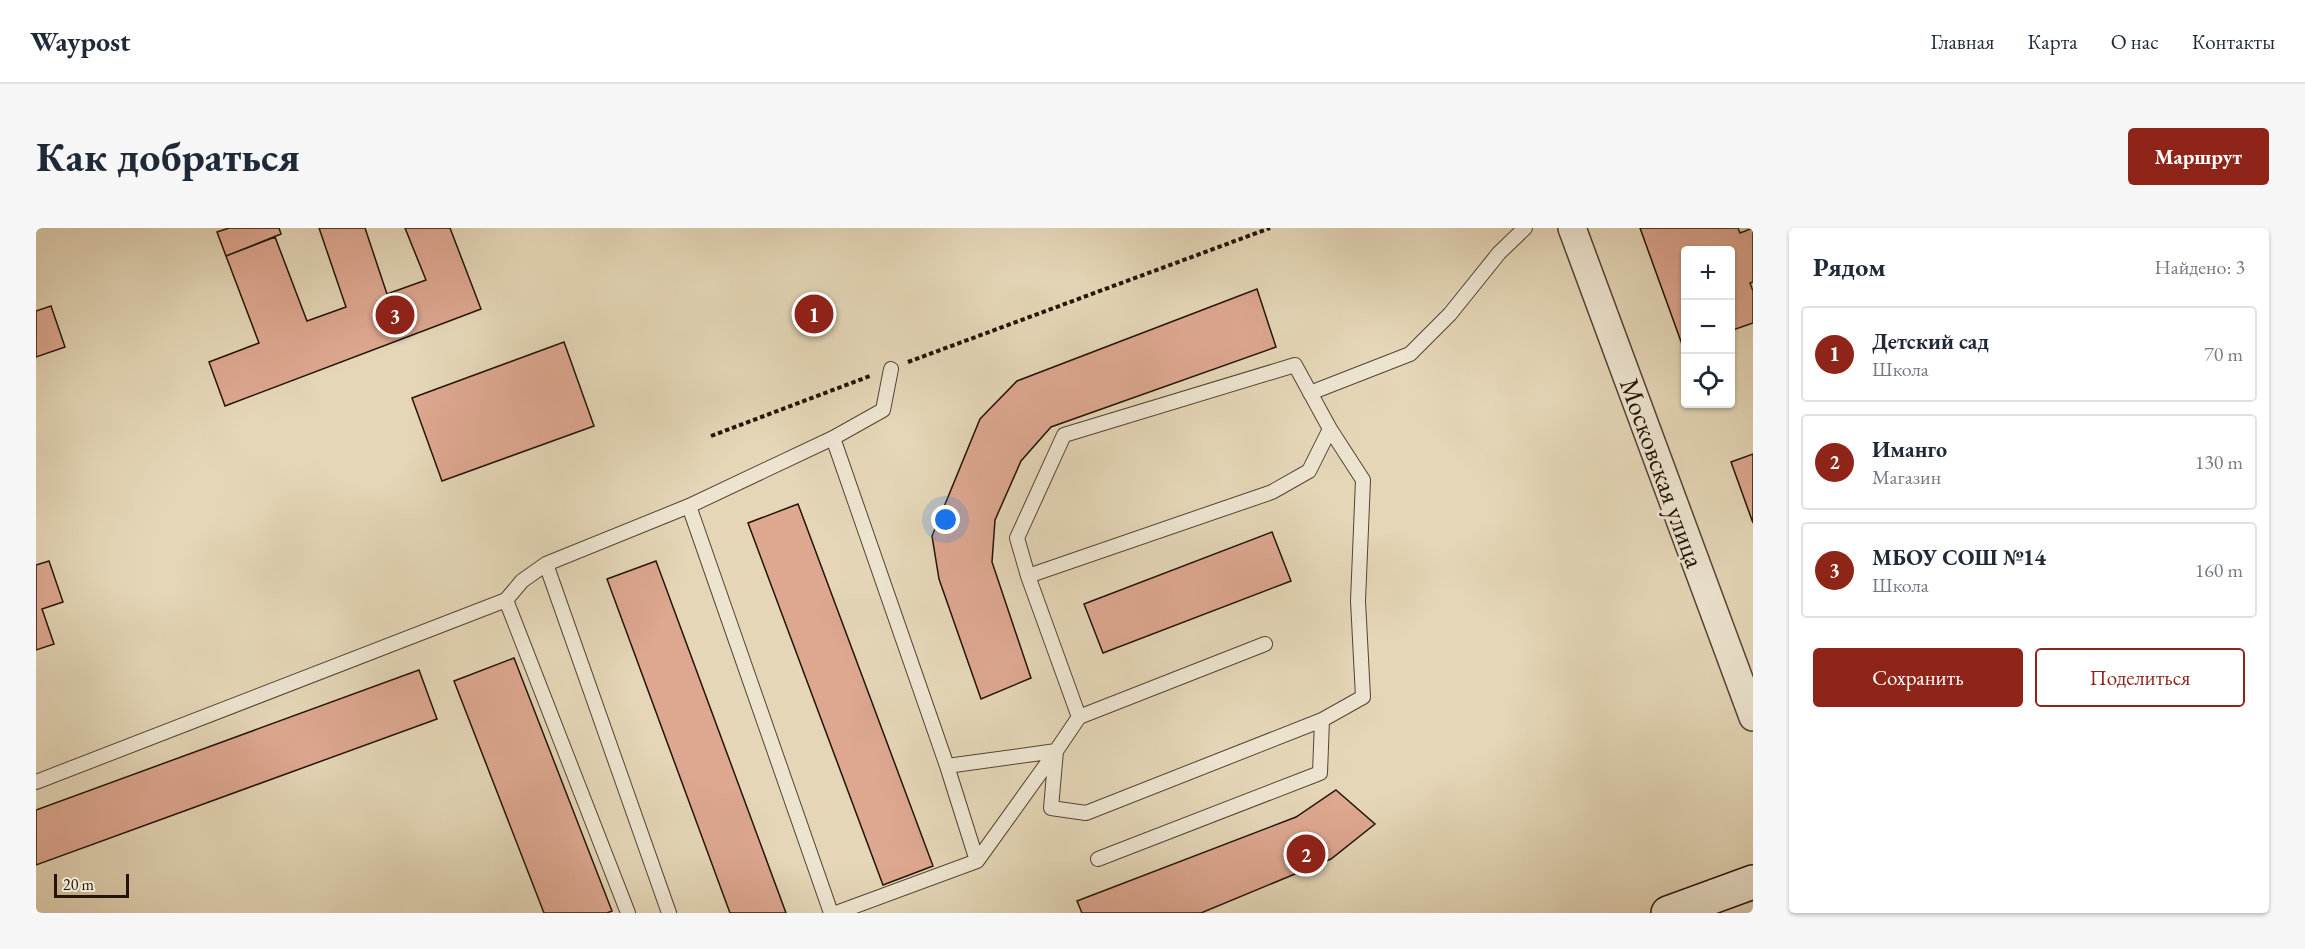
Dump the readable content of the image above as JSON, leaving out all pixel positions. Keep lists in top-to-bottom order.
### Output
{
  "streets": {
    "street": ["Московская улица"]
  },
  "scale_bar": "20 m",
  "page": {
    "header": "Waypost",
    "nav": [
      "Главная",
      "Карта",
      "О нас",
      "Контакты"
    ],
    "buttons": [
      "Маршрут",
      ["Сохранить", "Поделиться"]
    ],
    "title": "Как добраться",
    "heading": ["Рядом", "Найдено: 3"],
    "map_buttons": ["+", "−"],
    "pins": ["1", "3", "2"],
    "list": [
      {
        "mark": "1",
        "name": "Детский сад",
        "note": "Школа",
        "value": "70 m"
      },
      {
        "mark": "2",
        "name": "Иманго",
        "note": "Магазин",
        "value": "130 m"
      },
      {
        "mark": "3",
        "name": "МБОУ СОШ №14",
        "note": "Школа",
        "value": "160 m"
      }
    ],
    "scale": "20 m"
  }
}
